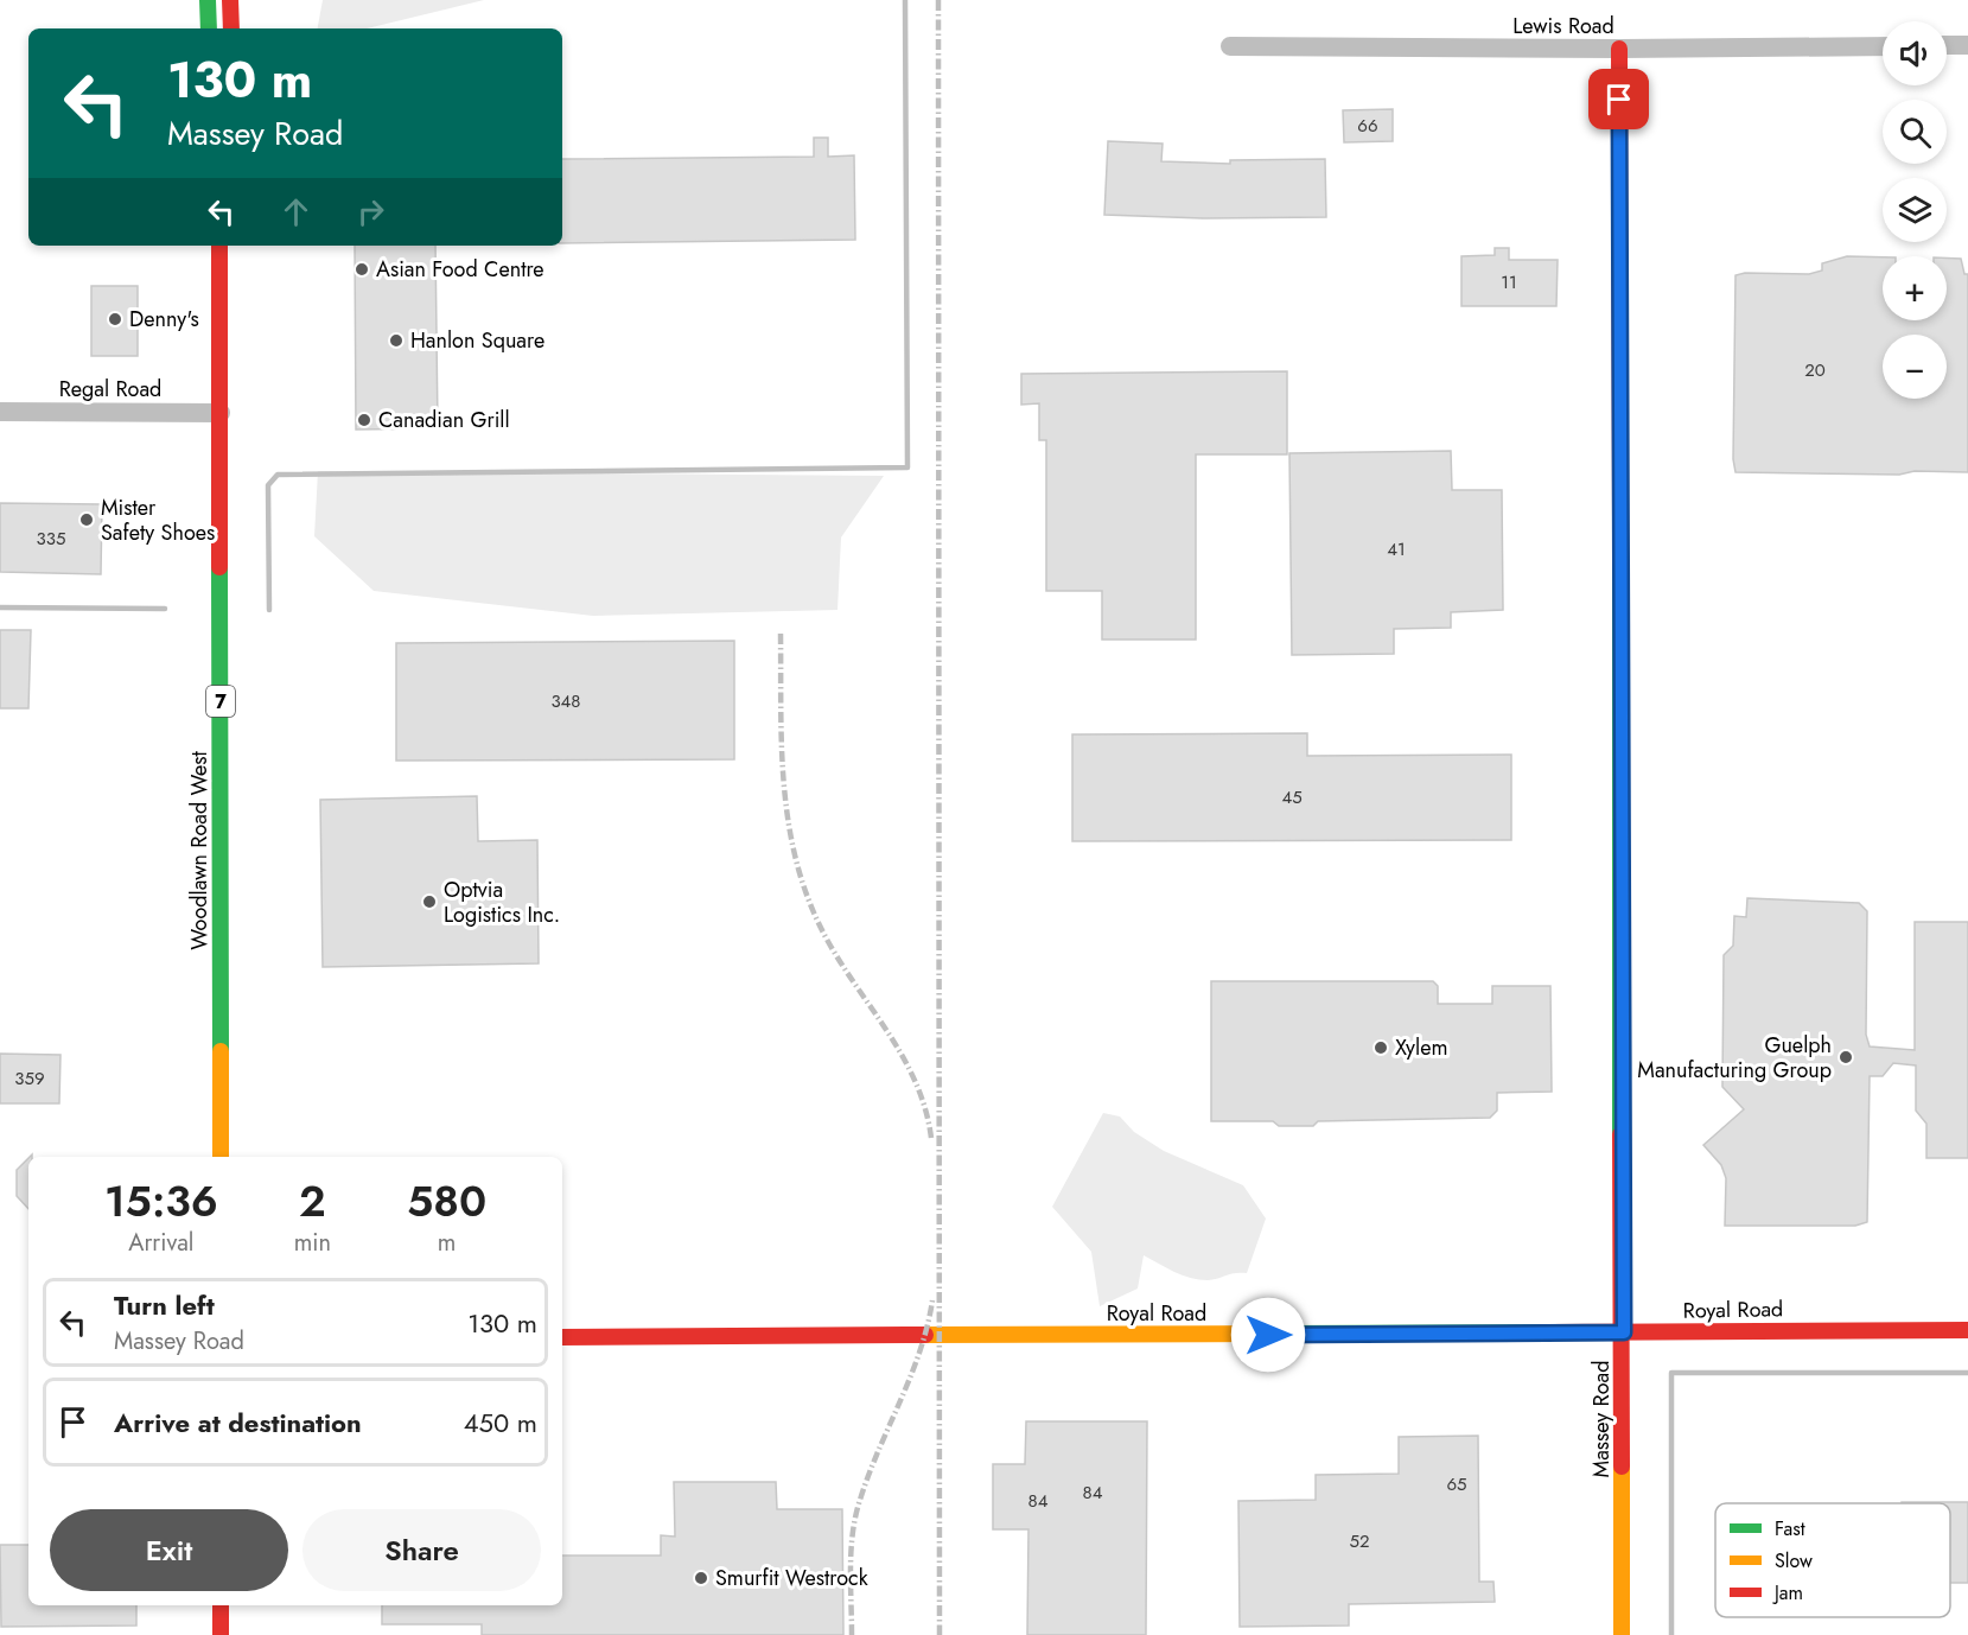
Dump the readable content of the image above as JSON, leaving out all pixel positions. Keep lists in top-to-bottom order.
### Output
{
  "streets": {
    "street": [
      "Lewis Road",
      "Regal Road",
      "7",
      "Woodlawn Road West",
      "Royal Road",
      "Massey Road"
    ]
  },
  "crossings": [
    ["Lewis Road", "Massey Road"],
    ["Regal Road", "Woodlawn Road West"],
    ["Royal Road", "Massey Road"]
  ],
  "places": [
    "Asian Food Centre",
    "Denny's",
    "Hanlon Square",
    "Canadian Grill",
    "Mister Safety Shoes",
    "Optvia Logistics Inc.",
    "Xylem",
    "Guelph Manufacturing Group",
    "Smurfit Westrock"
  ],
  "house_numbers": [
    "66",
    "11",
    "20",
    "335",
    "41",
    "348",
    "45",
    "359",
    "65",
    "84",
    "84",
    "52"
  ],
  "legend": ["Fast", "Slow", "Jam"],
  "page": {
    "map_buttons": ["+", "−"],
    "turn": ["130 m", "Massey Road"],
    "eta": [
      "15:36",
      "Arrival",
      "2",
      "min",
      "580",
      "m"
    ],
    "list": [
      {
        "name": "Turn left",
        "note": "Massey Road",
        "value": "130 m"
      },
      {
        "name": "Arrive at destination",
        "value": "450 m"
      }
    ],
    "buttons": ["Exit", "Share"]
  }
}
